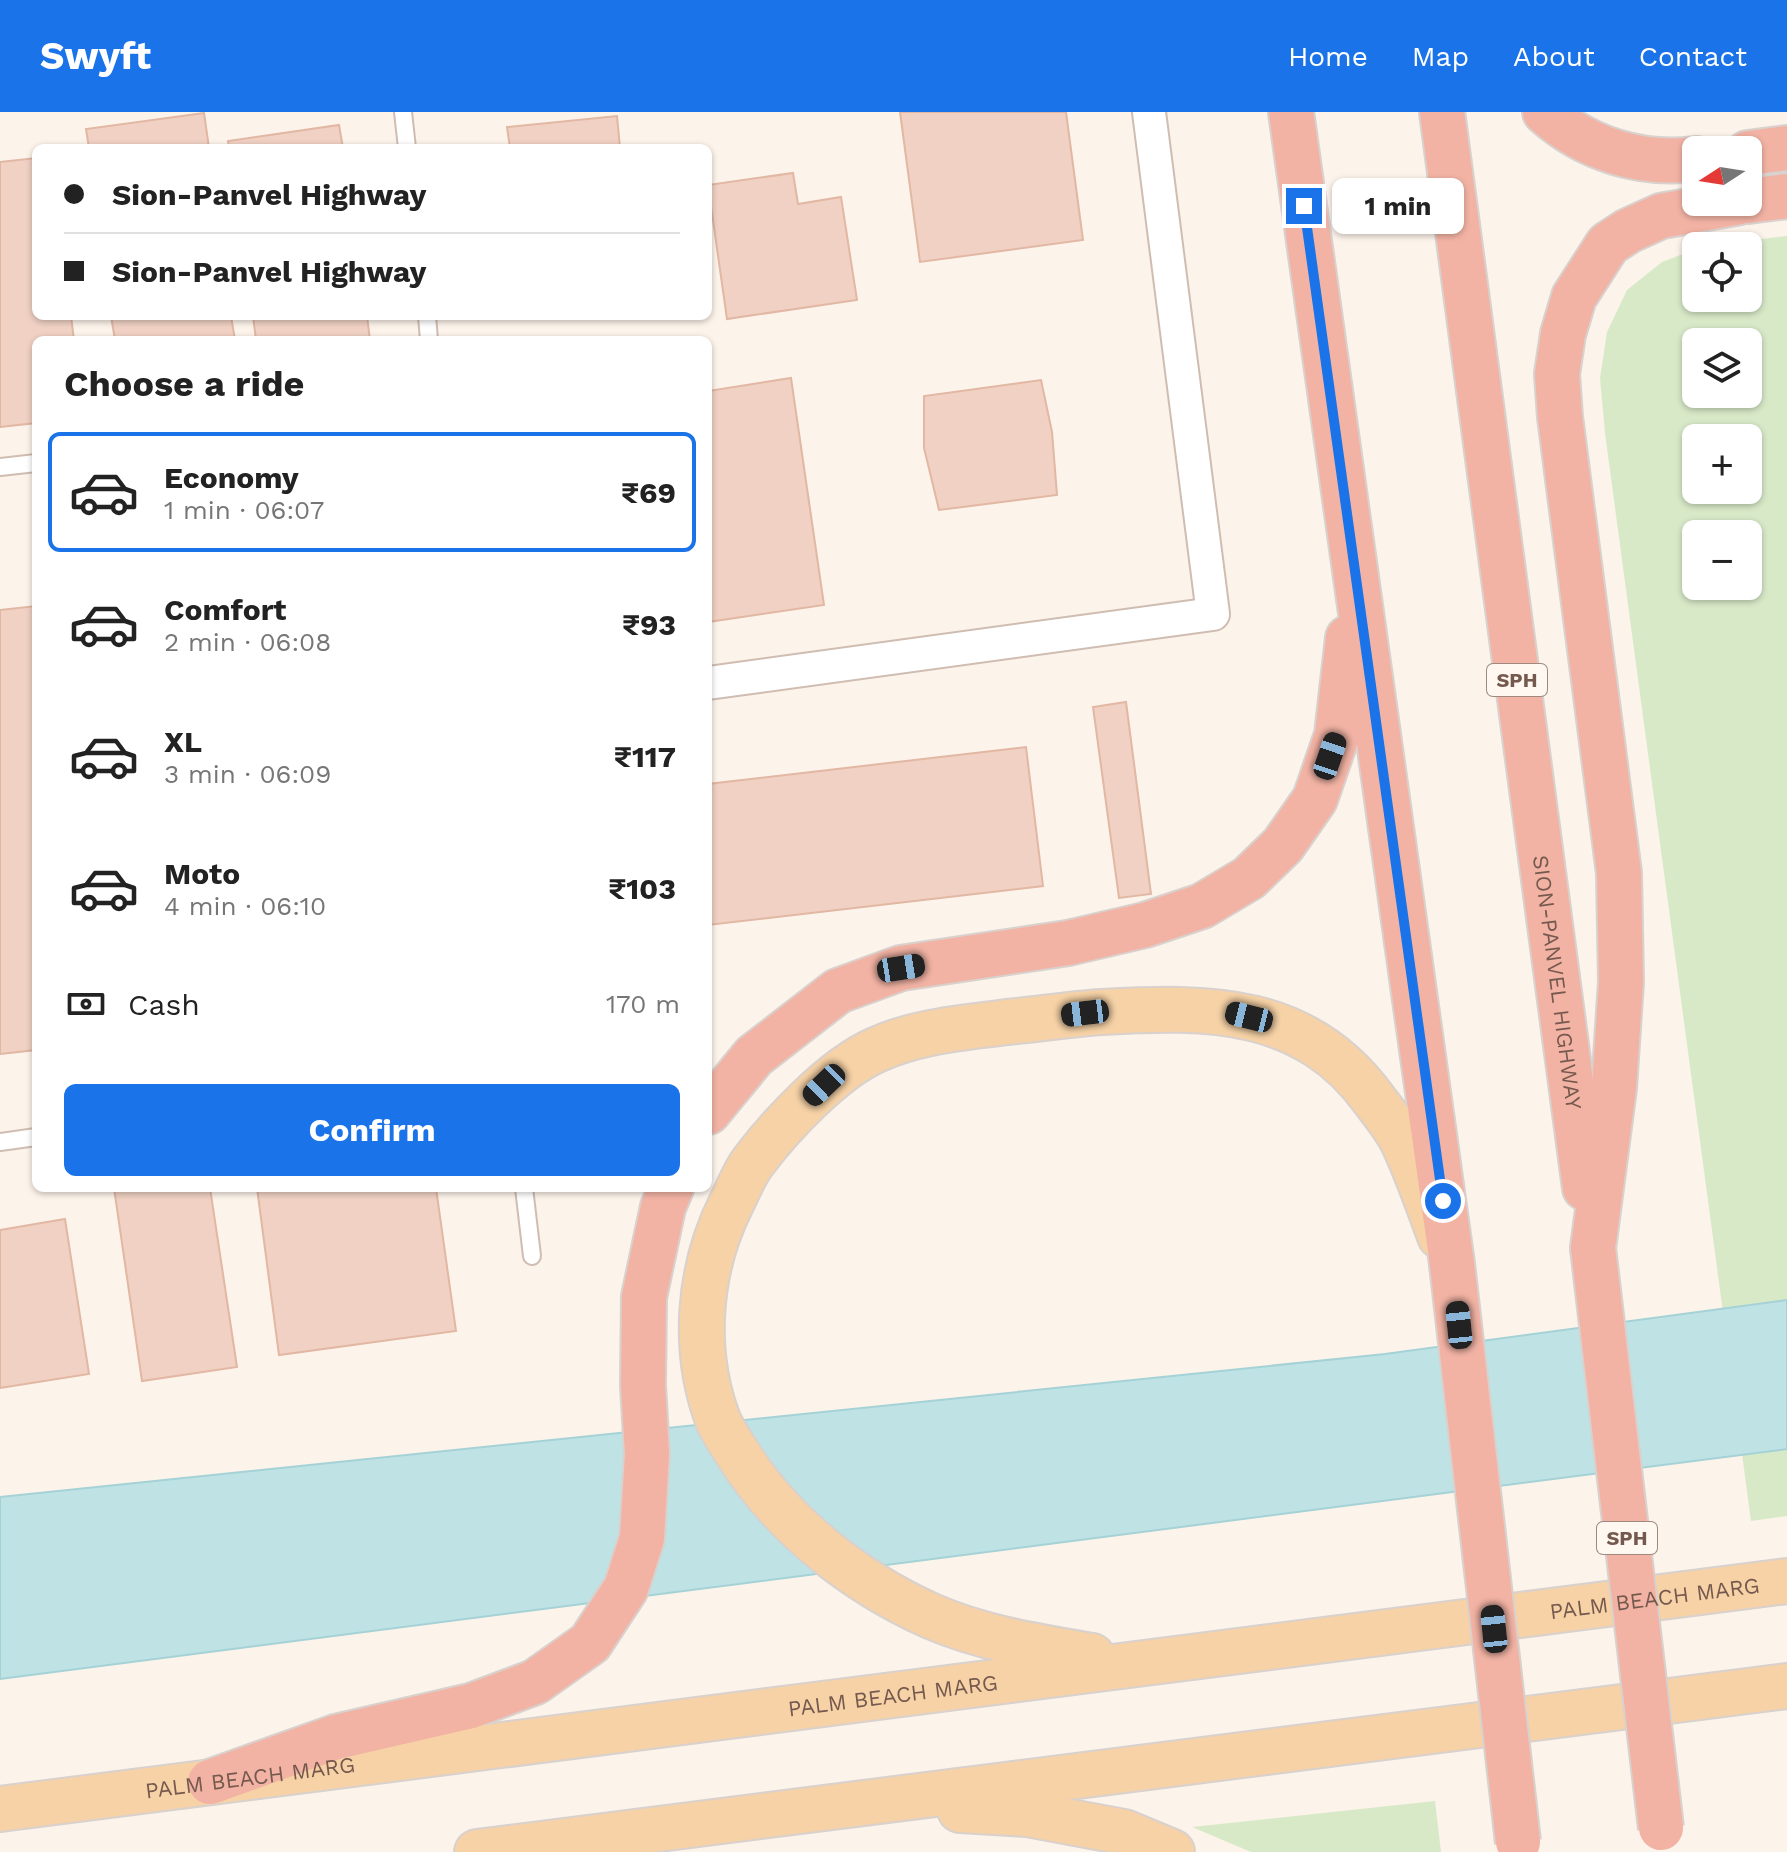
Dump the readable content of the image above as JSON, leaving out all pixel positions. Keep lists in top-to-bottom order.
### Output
{
  "streets": {
    "highway": ["SPH", "SION-PANVEL HIGHWAY"],
    "main road": ["PALM BEACH MARG"]
  },
  "north": "left",
  "page": {
    "header": "Swyft",
    "nav": [
      "Home",
      "Map",
      "About",
      "Contact"
    ],
    "map_buttons": ["+", "−"],
    "banner": ["Sion-Panvel Highway", "Sion-Panvel Highway"],
    "bubble": "1 min",
    "heading": "Choose a ride",
    "list": [
      {
        "name": "Economy",
        "note": "1 min · 06:07",
        "value": "₹69"
      },
      {
        "name": "Comfort",
        "note": "2 min · 06:08",
        "value": "₹93"
      },
      {
        "name": "XL",
        "note": "3 min · 06:09",
        "value": "₹117"
      },
      {
        "name": "Moto",
        "note": "4 min · 06:10",
        "value": "₹103"
      }
    ],
    "pay": ["Cash", "170 m"],
    "buttons": "Confirm"
  }
}
